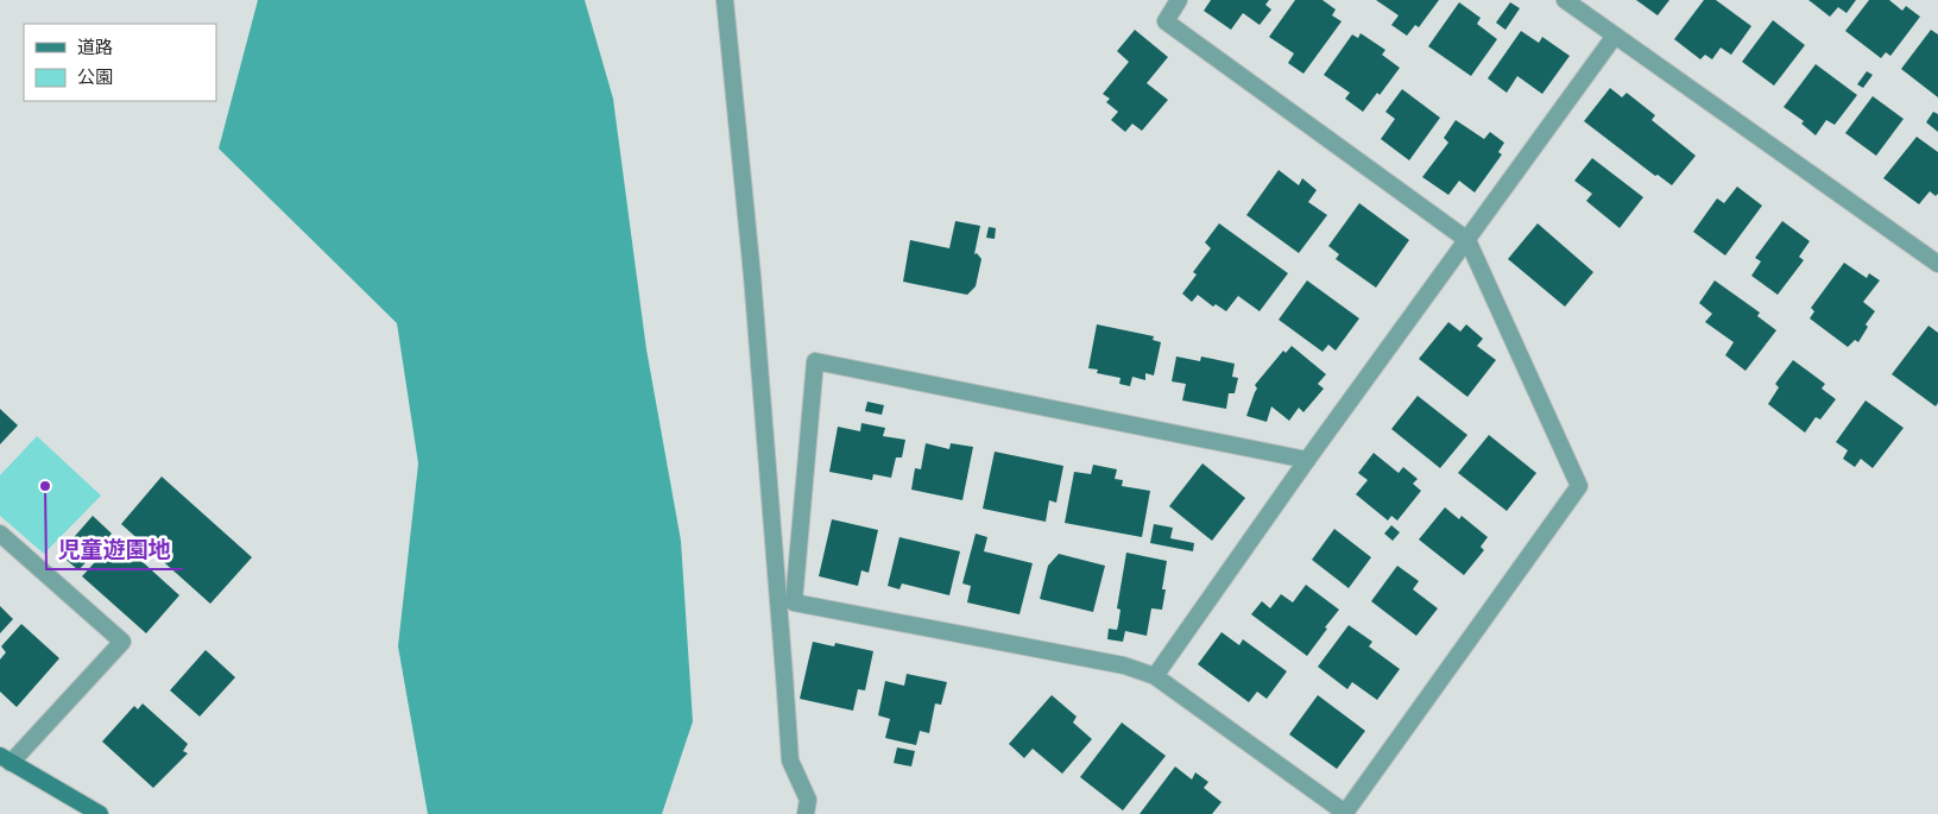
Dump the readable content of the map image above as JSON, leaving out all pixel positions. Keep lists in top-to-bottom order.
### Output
{
  "places": ["児童遊園地"],
  "legend": ["道路", "公園"]
}
